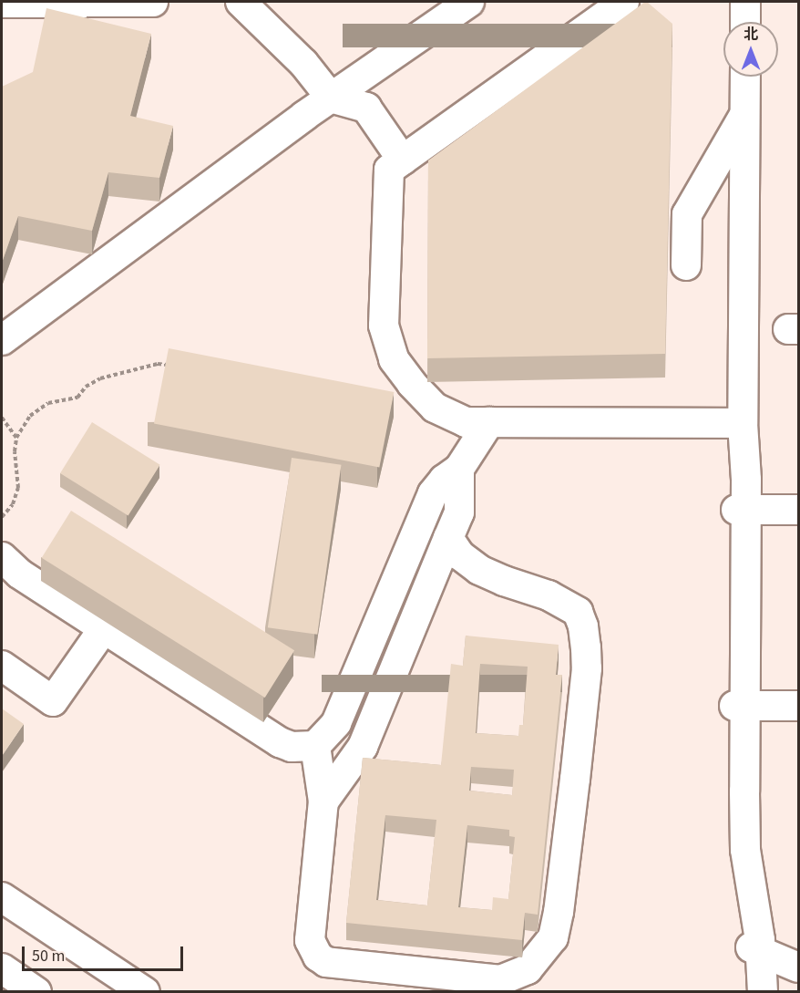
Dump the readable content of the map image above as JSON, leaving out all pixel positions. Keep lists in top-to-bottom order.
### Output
{
  "scale_bar": "50 m",
  "north": "top"
}
